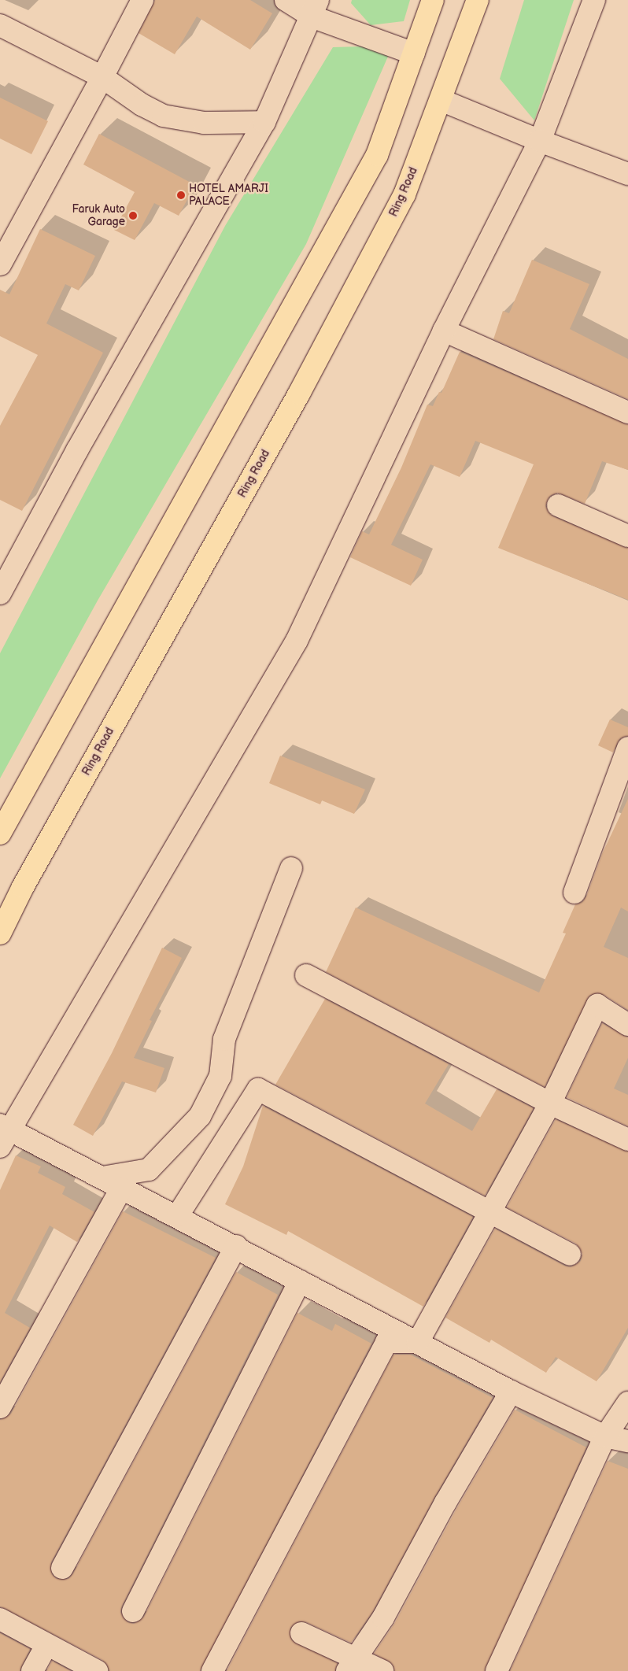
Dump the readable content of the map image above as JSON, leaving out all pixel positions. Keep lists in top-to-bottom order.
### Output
{
  "streets": {
    "main road": ["Ring Road"]
  },
  "places": ["HOTEL AMARJI PALACE", "Faruk Auto Garage"]
}
